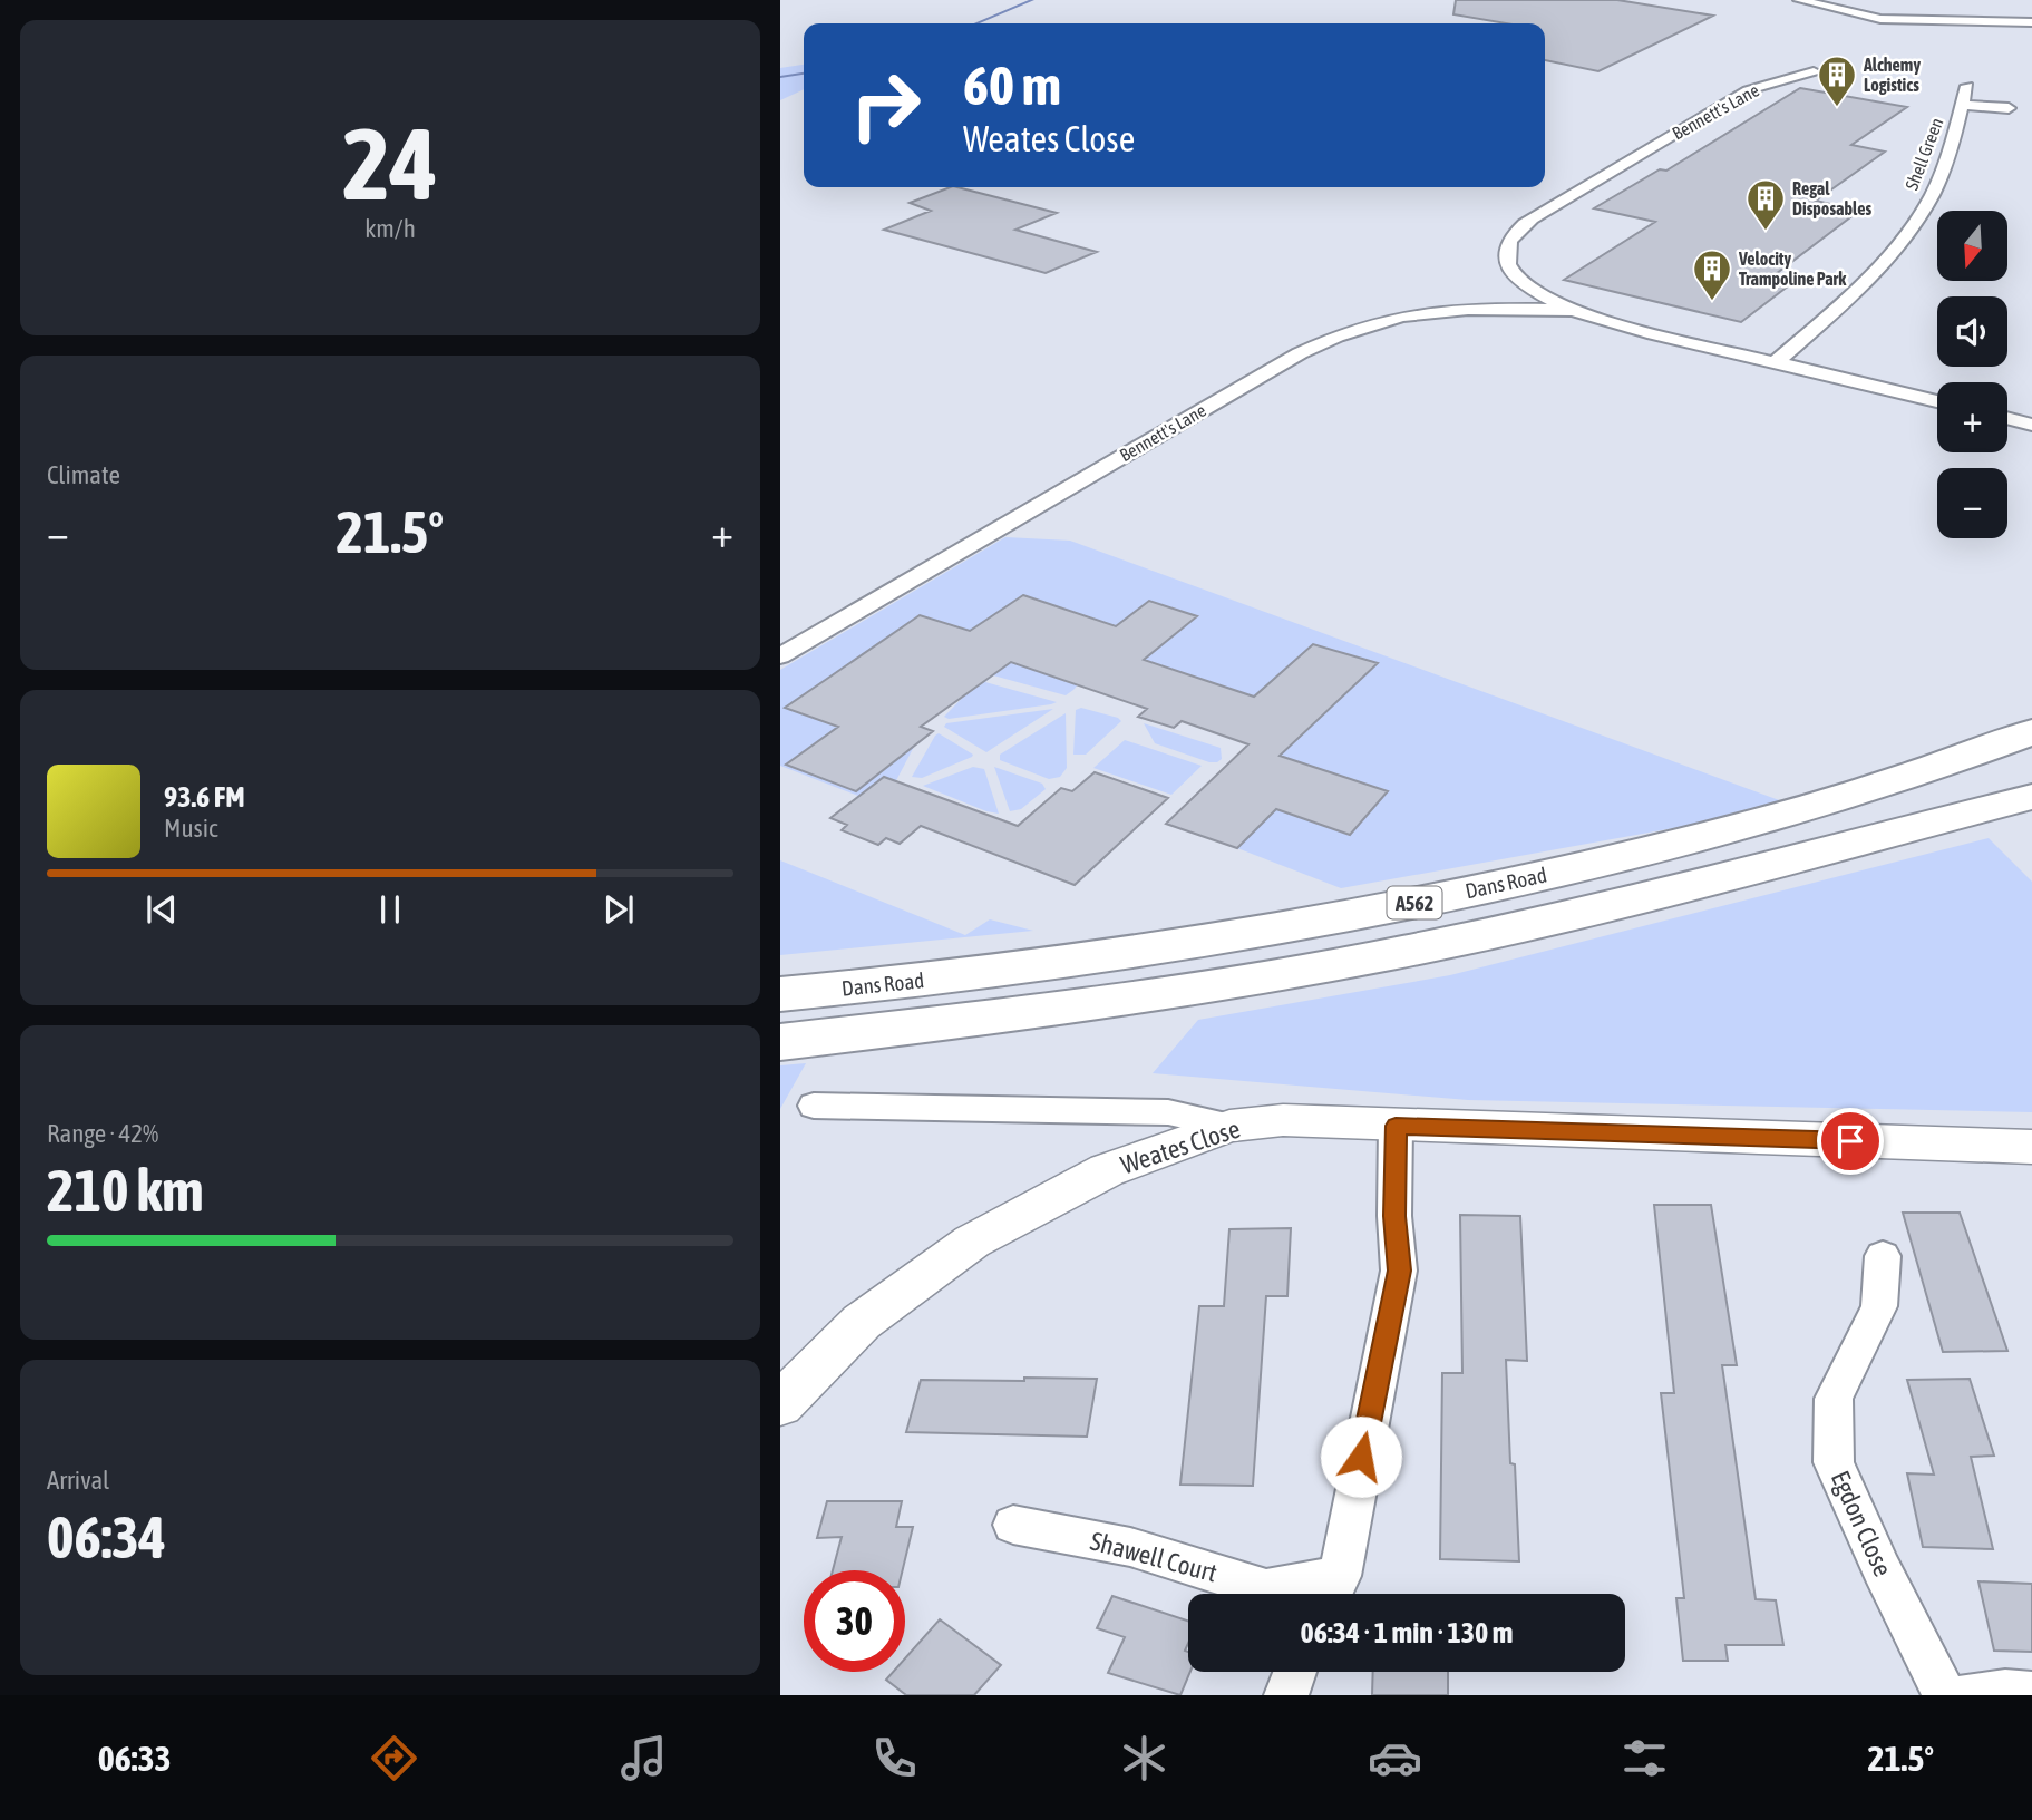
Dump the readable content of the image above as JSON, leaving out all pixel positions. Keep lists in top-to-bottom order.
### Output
{
  "streets": {
    "main road": ["Dans Road", "A562"],
    "street": [
      "Bennett's Lane",
      "Shell Green",
      "Weates Close",
      "Egdon Close",
      "Shawell Court"
    ]
  },
  "crossings": [
    ["Bennett's Lane", "Shell Green"]
  ],
  "places": {
    "building": ["Alchemy Logistics", "Regal Disposables", "Velocity Trampoline Park"]
  },
  "north": "bottom",
  "page": {
    "tile": [
      ["24", "km/h"],
      "Climate",
      ["Range · 42%", "210 km"],
      ["Arrival", "06:34"]
    ],
    "turn": ["60 m", "Weates Close"],
    "map_buttons": ["+", "−"],
    "heat": ["−", "21.5°", "+"],
    "song": ["93.6 FM", "Music"],
    "limit": "30",
    "trip": "06:34 · 1 min · 130 m",
    "tabs": ["06:33", "21.5°"]
  }
}
